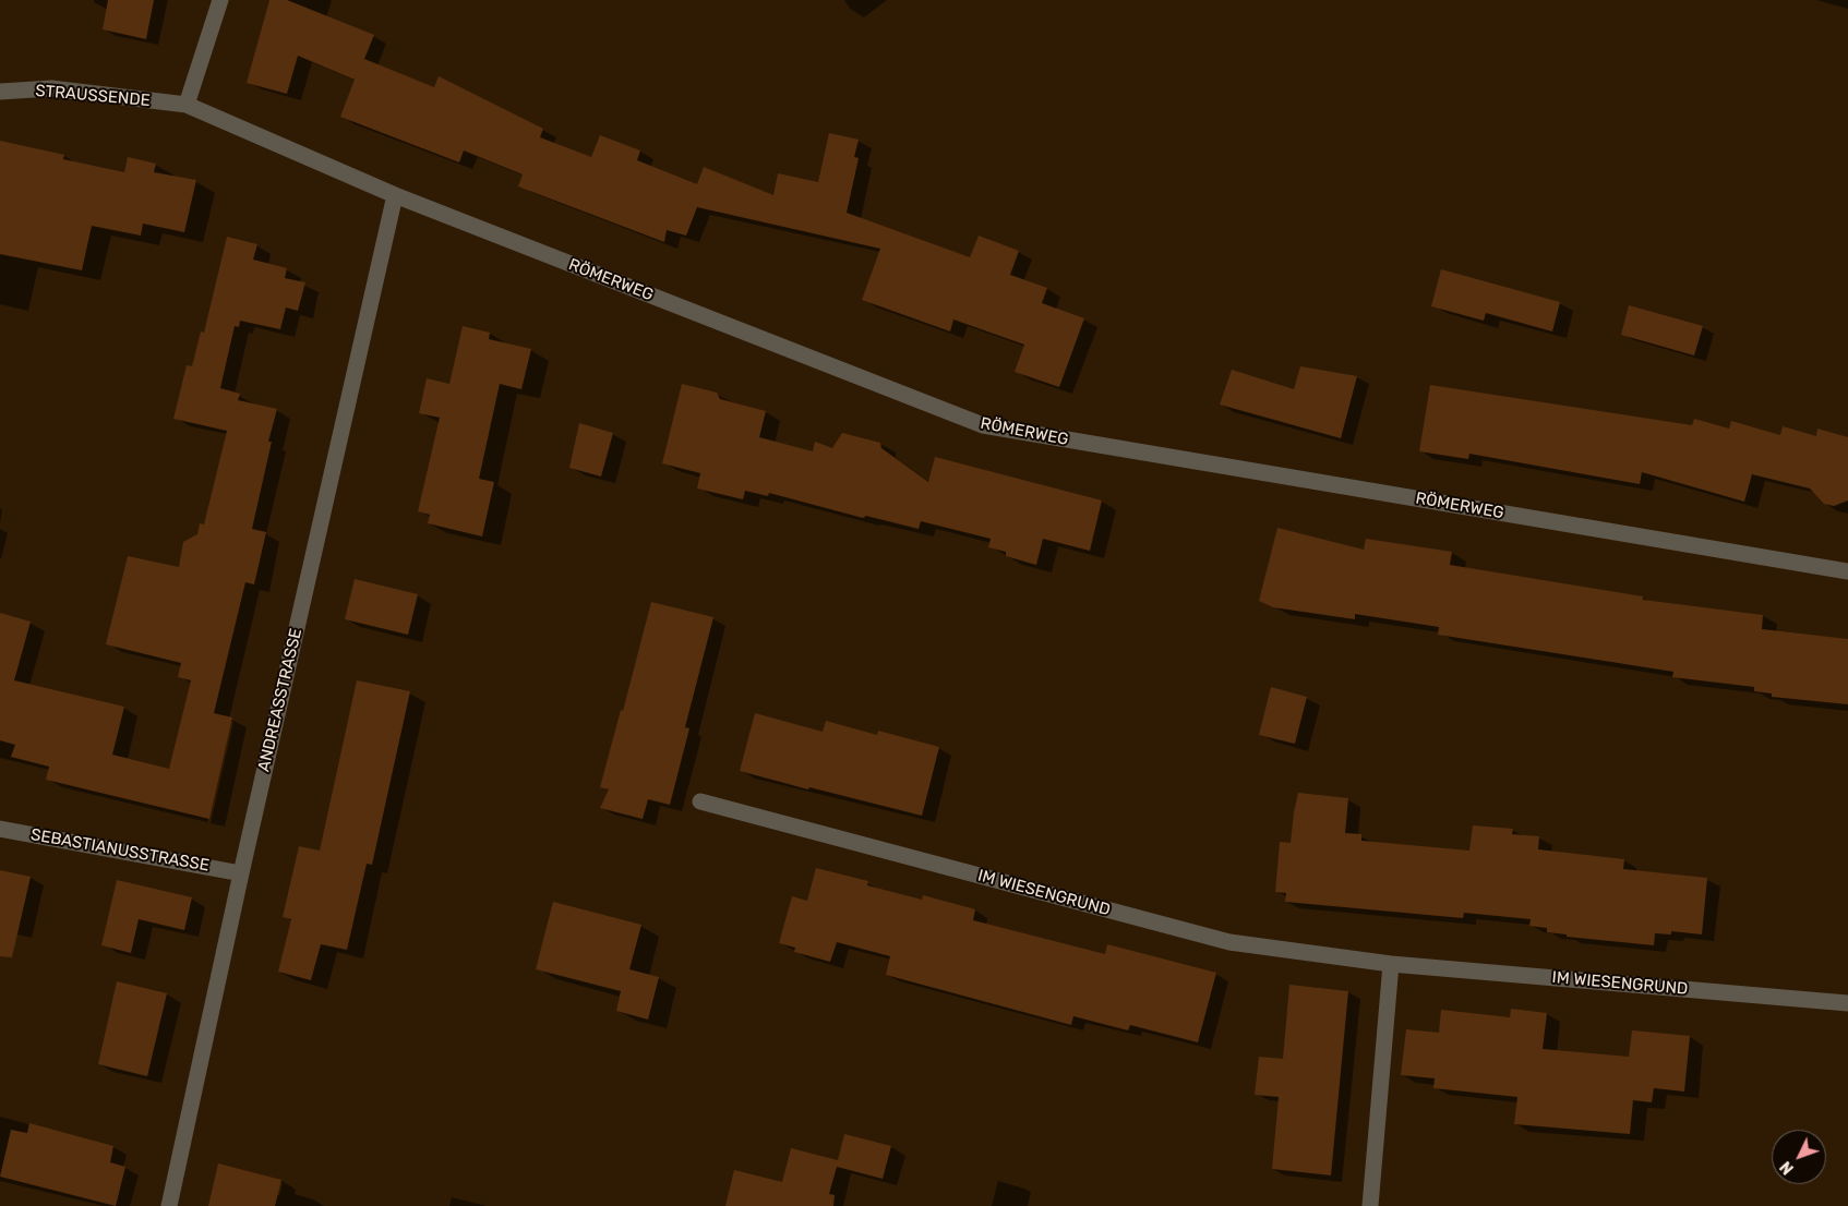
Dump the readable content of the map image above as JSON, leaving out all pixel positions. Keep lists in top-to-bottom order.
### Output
{
  "streets": {
    "street": [
      "STRAUSSENDE",
      "RÖMERWEG",
      "ANDREASSTRASSE",
      "SEBASTIANUSSTRASSE",
      "IM WIESENGRUND"
    ]
  },
  "crossings": [
    ["STRAUSSENDE", "RÖMERWEG"],
    ["RÖMERWEG", "ANDREASSTRASSE"],
    ["ANDREASSTRASSE", "SEBASTIANUSSTRASSE"]
  ],
  "north": "bottom left"
}
